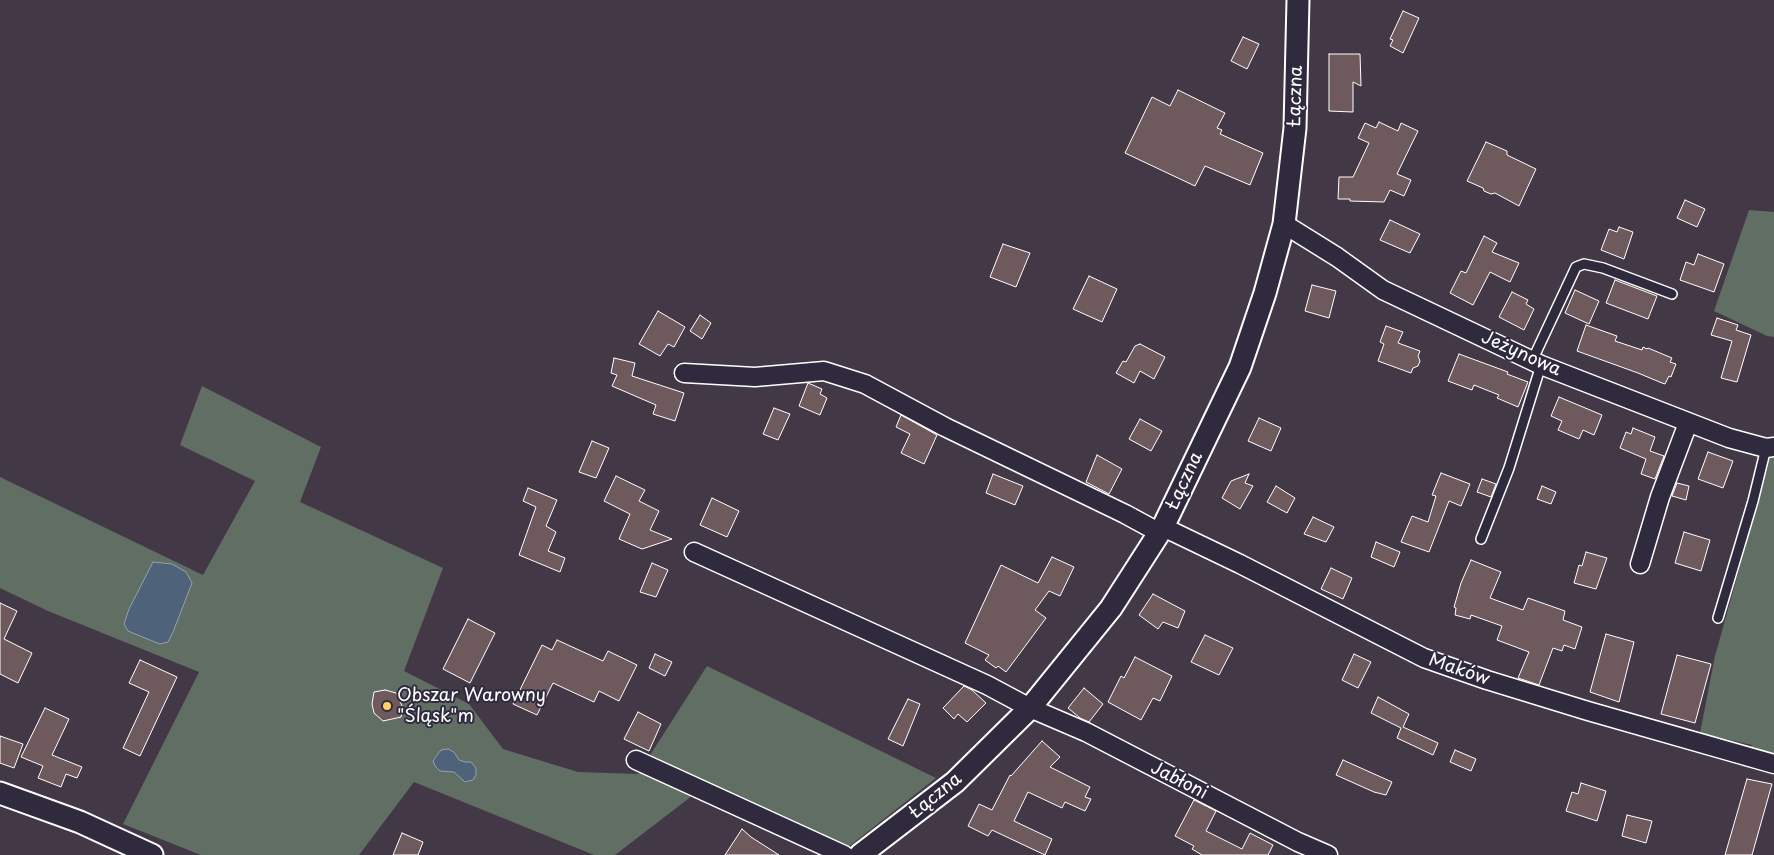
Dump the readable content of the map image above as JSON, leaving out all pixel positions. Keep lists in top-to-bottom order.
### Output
{
  "streets": {
    "street": [
      "Łączna",
      "Jeżynowa",
      "Maków",
      "Jabłoni"
    ]
  },
  "crossings": [
    ["Łączna", "Jeżynowa"],
    ["Łączna", "Maków"],
    ["Łączna", "Jabłoni"]
  ],
  "places": ["Obszar Warowny \"Śląsk\"m"]
}
